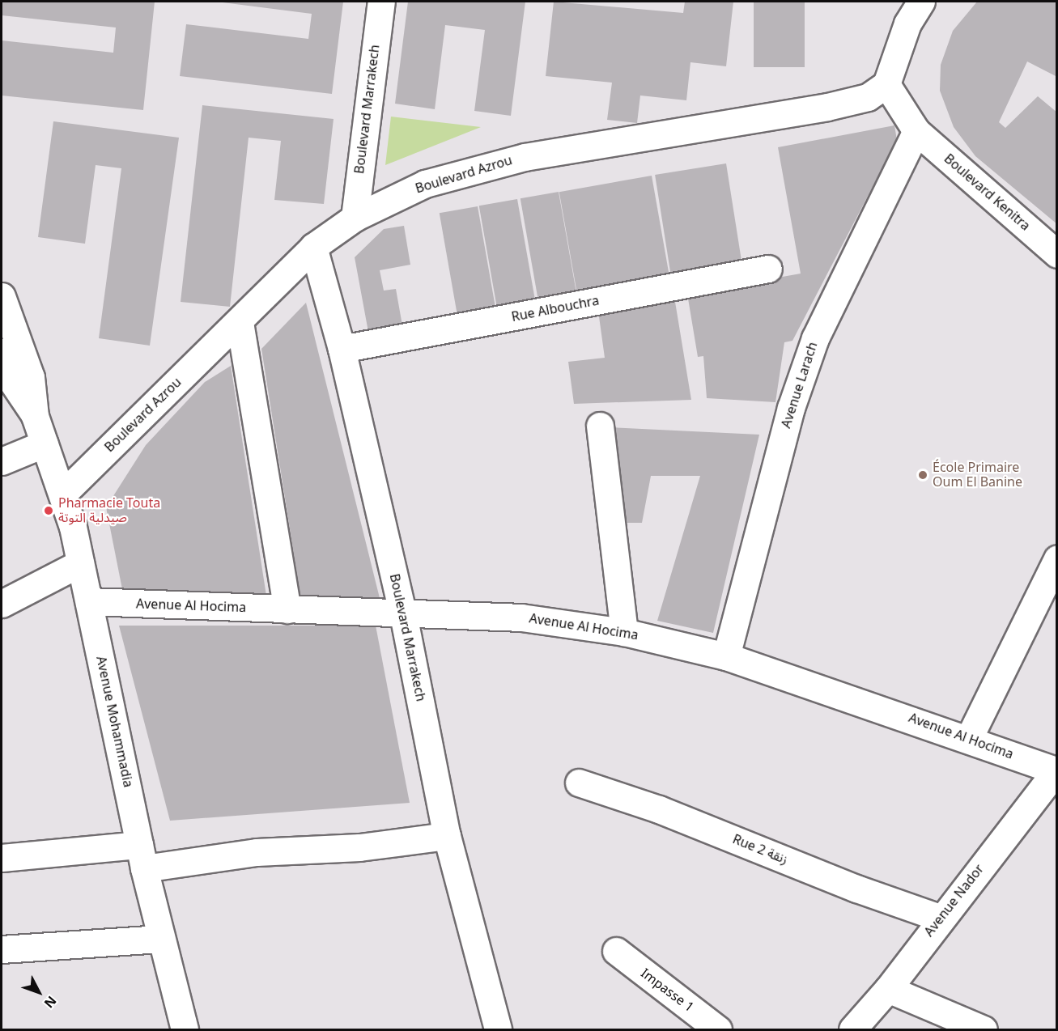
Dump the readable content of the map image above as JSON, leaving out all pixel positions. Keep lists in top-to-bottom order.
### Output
{
  "streets": {
    "street": [
      "Boulevard Marrakech",
      "Boulevard Azrou",
      "Boulevard Kenitra",
      "Rue Albouchra",
      "Avenue Larach",
      "Avenue Al Hocima",
      "Avenue Mohammadia",
      "Rue 2 زنقة",
      "Avenue Nador",
      "Impasse 1"
    ]
  },
  "crossings": [
    ["Boulevard Marrakech", "Boulevard Azrou"],
    ["Boulevard Marrakech", "Rue Albouchra"],
    ["Boulevard Marrakech", "Avenue Al Hocima"],
    ["Boulevard Azrou", "Avenue Mohammadia"],
    ["Boulevard Kenitra", "Avenue Larach"],
    ["Avenue Larach", "Avenue Al Hocima"],
    ["Avenue Al Hocima", "Avenue Mohammadia"],
    ["Avenue Al Hocima", "Avenue Nador"],
    ["Rue 2 زنقة", "Avenue Nador"]
  ],
  "places": ["École Primaire Oum El Banine", "Pharmacie Touta صيدلية التوتة"],
  "north": "bottom right"
}
